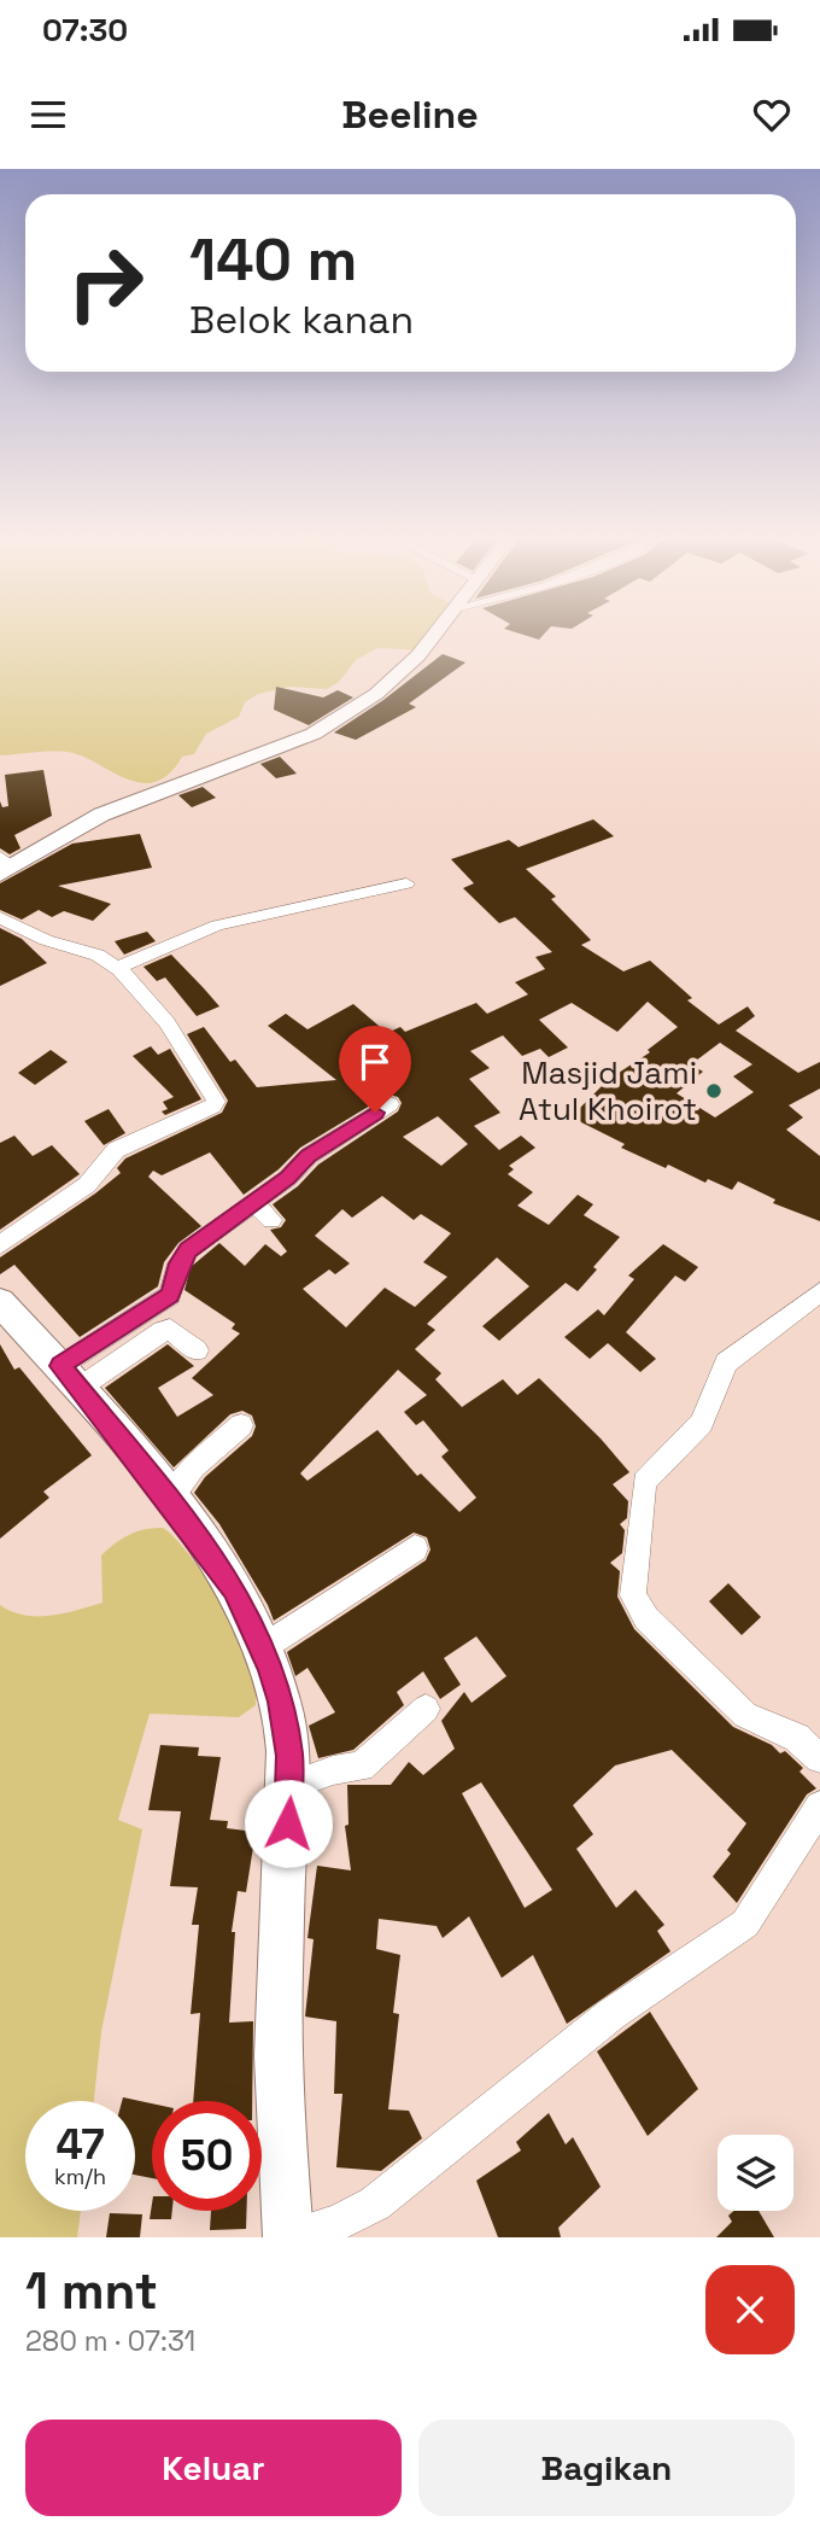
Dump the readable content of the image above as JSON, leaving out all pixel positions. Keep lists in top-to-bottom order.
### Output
{
  "places": ["Masjid Jami Atul Khoirot"],
  "page": {
    "status": "07:30",
    "header": "Beeline",
    "turn": ["140 m", "Belok kanan"],
    "speed": "47 km/h",
    "limit": "50",
    "heading": ["1 mnt", "280 m · 07:31"],
    "buttons": ["Keluar", "Bagikan"]
  }
}
